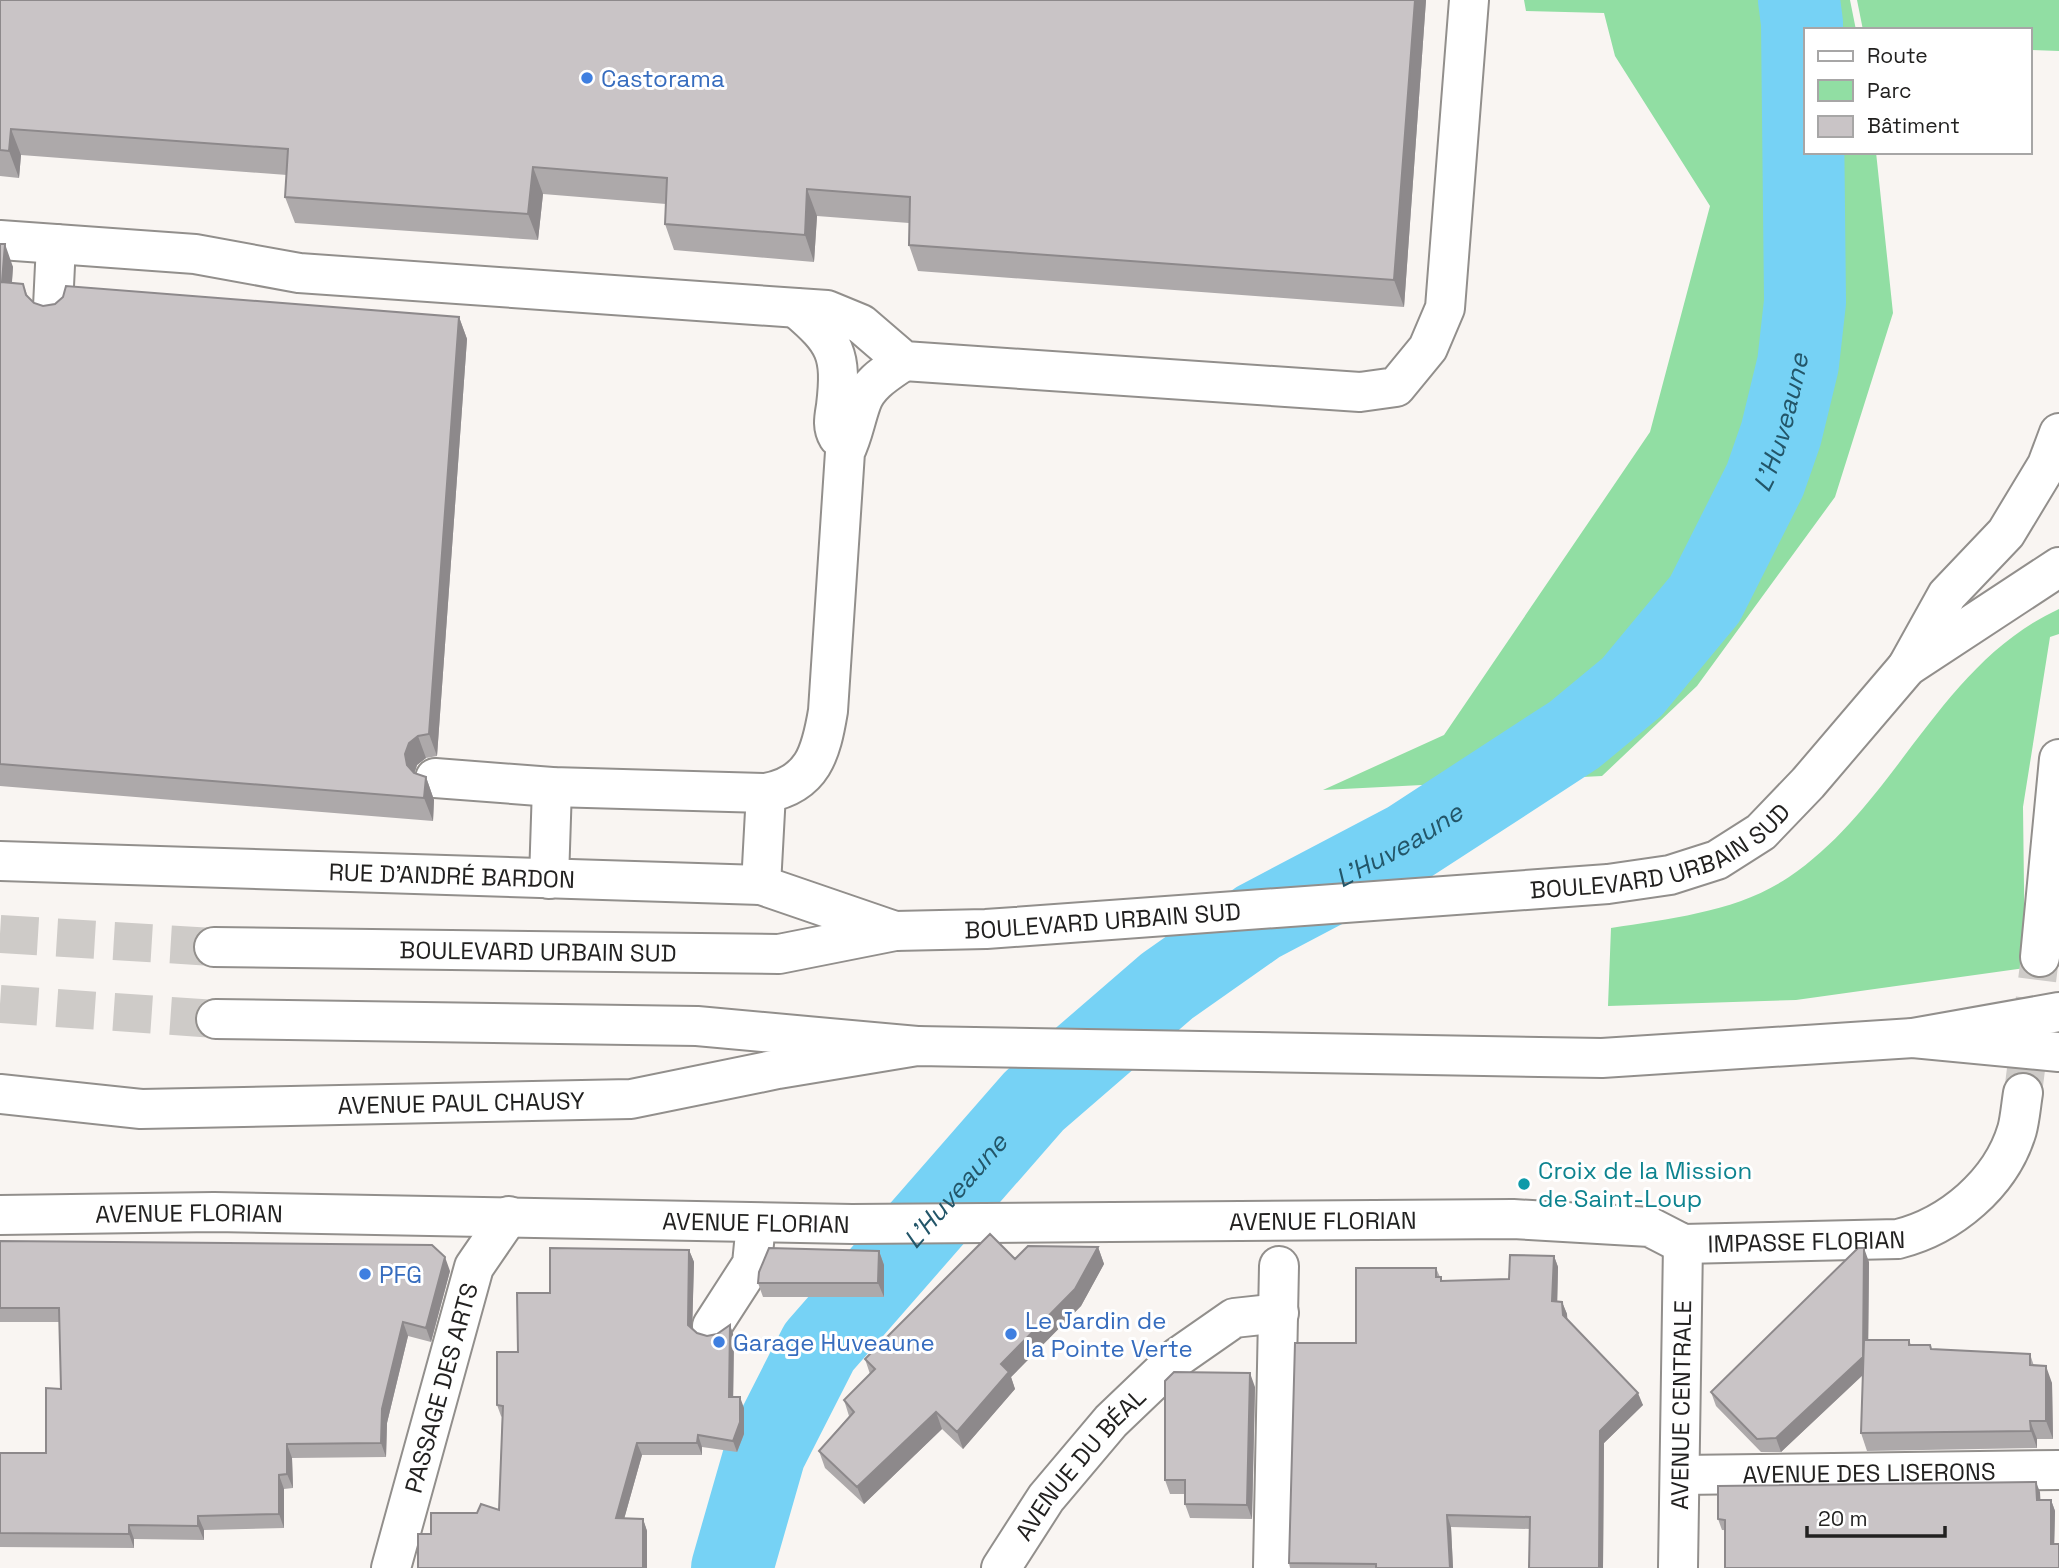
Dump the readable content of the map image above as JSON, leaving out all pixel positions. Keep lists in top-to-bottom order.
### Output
{
  "streets": {
    "main road": [
      "BOULEVARD URBAIN SUD",
      "RUE D'ANDRÉ BARDON",
      "AVENUE PAUL CHAUSY",
      "AVENUE FLORIAN",
      "IMPASSE FLORIAN",
      "PASSAGE DES ARTS",
      "AVENUE CENTRALE",
      "AVENUE DU BÉAL",
      "AVENUE DES LISERONS"
    ]
  },
  "crossings": [
    ["BOULEVARD URBAIN SUD", "RUE D'ANDRÉ BARDON"],
    ["AVENUE FLORIAN", "IMPASSE FLORIAN"],
    ["AVENUE FLORIAN", "PASSAGE DES ARTS"],
    ["IMPASSE FLORIAN", "AVENUE CENTRALE"],
    ["AVENUE CENTRALE", "AVENUE DES LISERONS"]
  ],
  "water": ["L'Huveaune"],
  "places": [
    "Castorama",
    "Croix de la Mission de Saint-Loup",
    "PFG",
    "Le Jardin de la Pointe Verte",
    "Garage Huveaune"
  ],
  "legend": ["Route", "Parc", "Bâtiment"],
  "scale_bar": "20 m"
}
